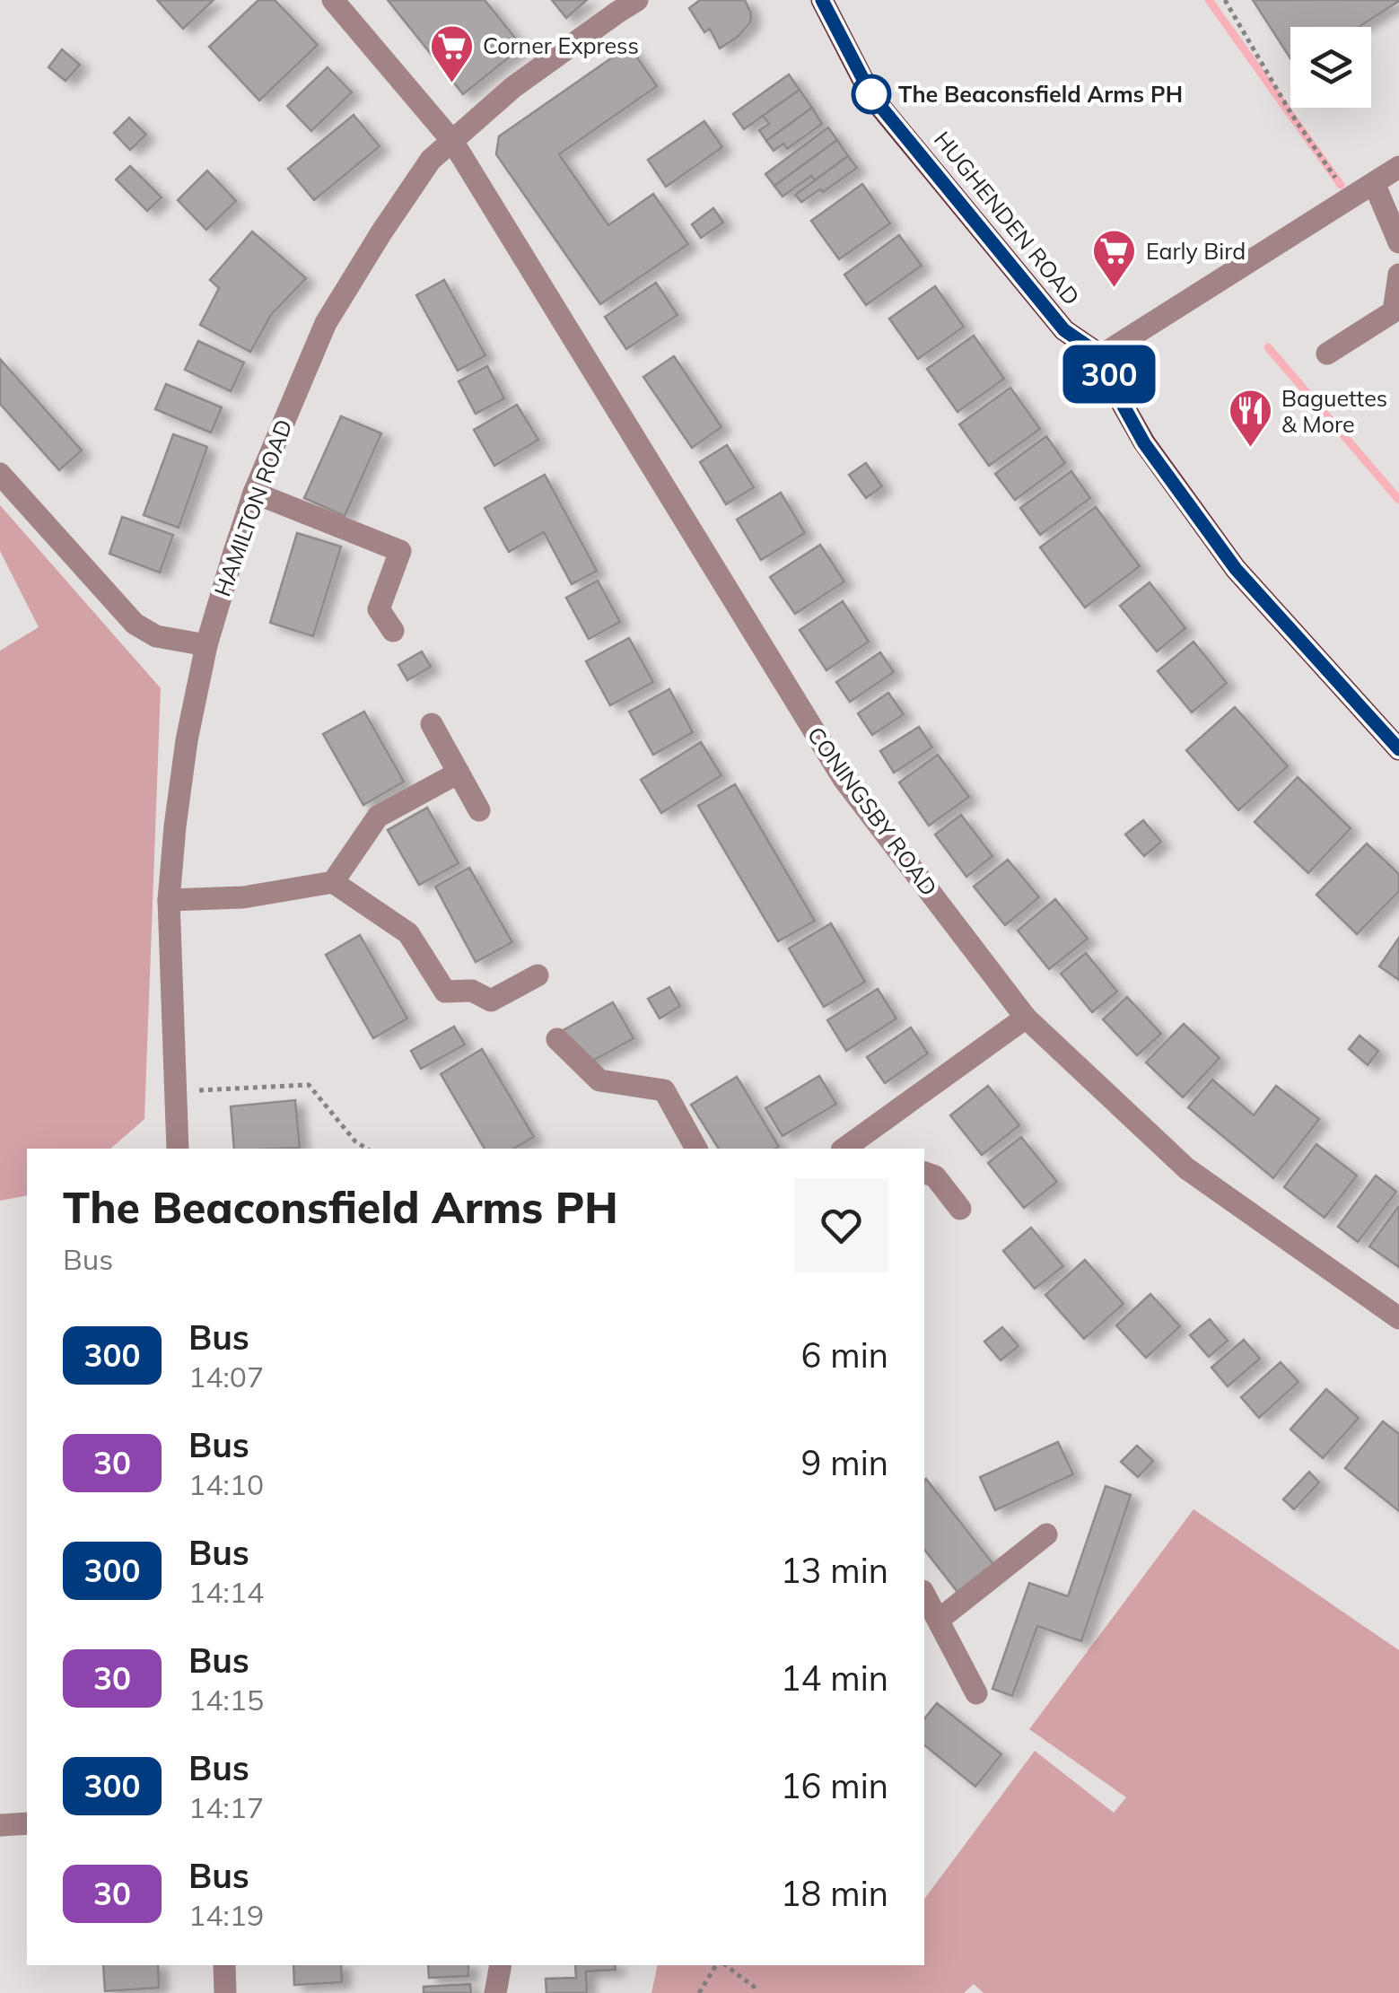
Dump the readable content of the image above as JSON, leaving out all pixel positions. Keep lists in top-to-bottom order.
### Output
{
  "streets": {
    "main road": ["HUGHENDEN ROAD"],
    "street": ["HAMILTON ROAD", "CONINGSBY ROAD"]
  },
  "crossings": [
    ["HAMILTON ROAD", "CONINGSBY ROAD"]
  ],
  "places": {
    "supermarket": ["Corner Express", "Early Bird"],
    "other": ["The Beaconsfield Arms PH"],
    "restaurant": ["Baguettes & More"]
  },
  "lines": ["bus line 300"],
  "page": {
    "on_map": "300",
    "heading": ["The Beaconsfield Arms PH", "Bus"],
    "list": [
      {
        "mark": "300",
        "name": "Bus",
        "note": "14:07",
        "value": "6 min"
      },
      {
        "mark": "30",
        "name": "Bus",
        "note": "14:10",
        "value": "9 min"
      },
      {
        "mark": "300",
        "name": "Bus",
        "note": "14:14",
        "value": "13 min"
      },
      {
        "mark": "30",
        "name": "Bus",
        "note": "14:15",
        "value": "14 min"
      },
      {
        "mark": "300",
        "name": "Bus",
        "note": "14:17",
        "value": "16 min"
      },
      {
        "mark": "30",
        "name": "Bus",
        "note": "14:19",
        "value": "18 min"
      }
    ]
  }
}
